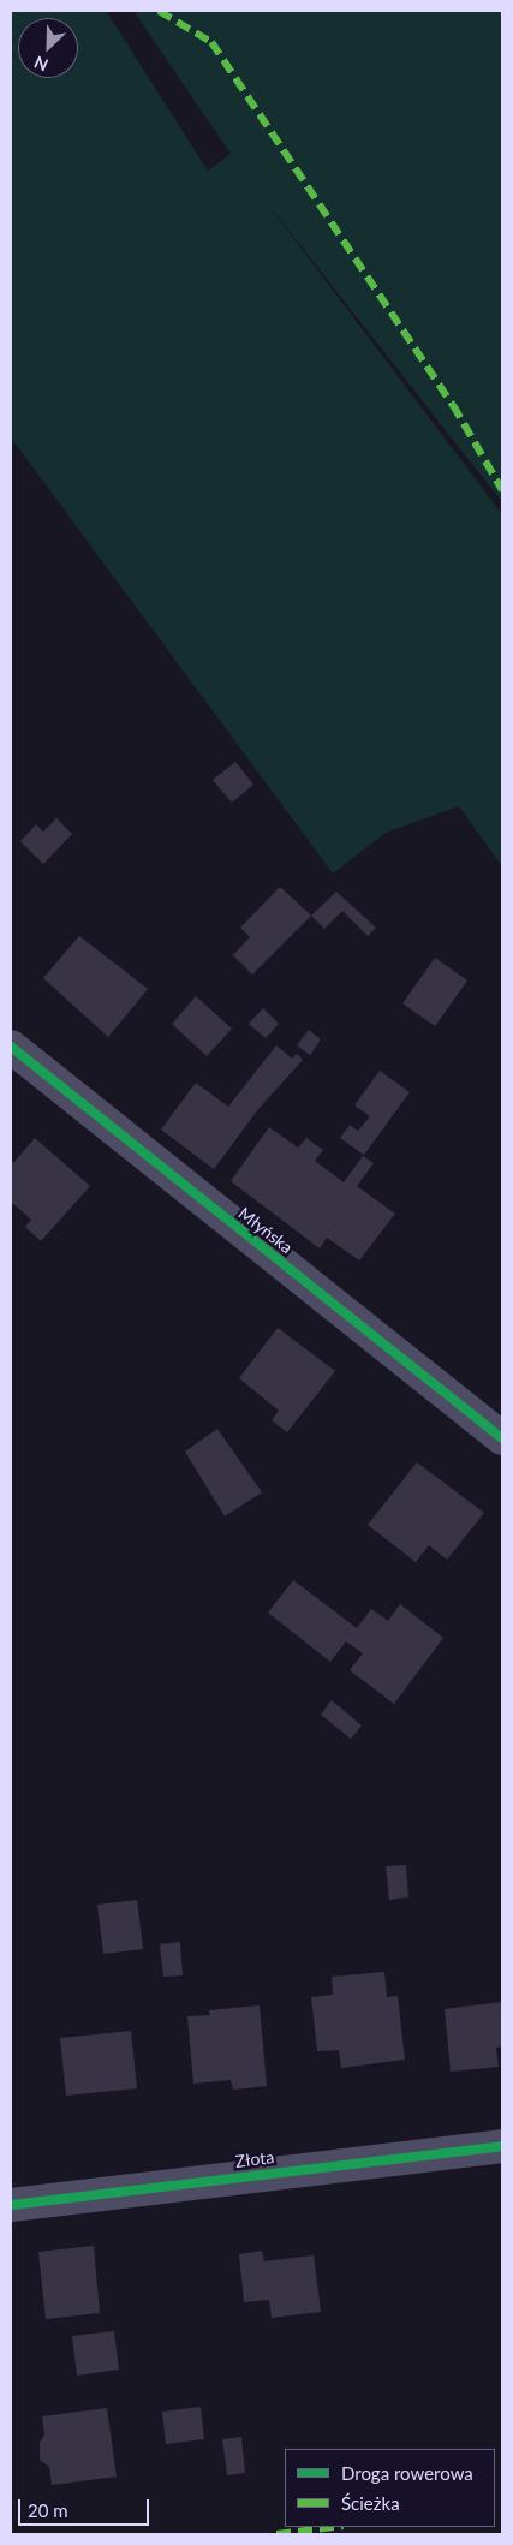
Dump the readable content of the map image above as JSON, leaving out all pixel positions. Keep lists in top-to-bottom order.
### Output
{
  "streets": {
    "street": ["Młyńska", "Złota"]
  },
  "legend": ["Droga rowerowa", "Ścieżka"],
  "scale_bar": "20 m",
  "north": "bottom left"
}
